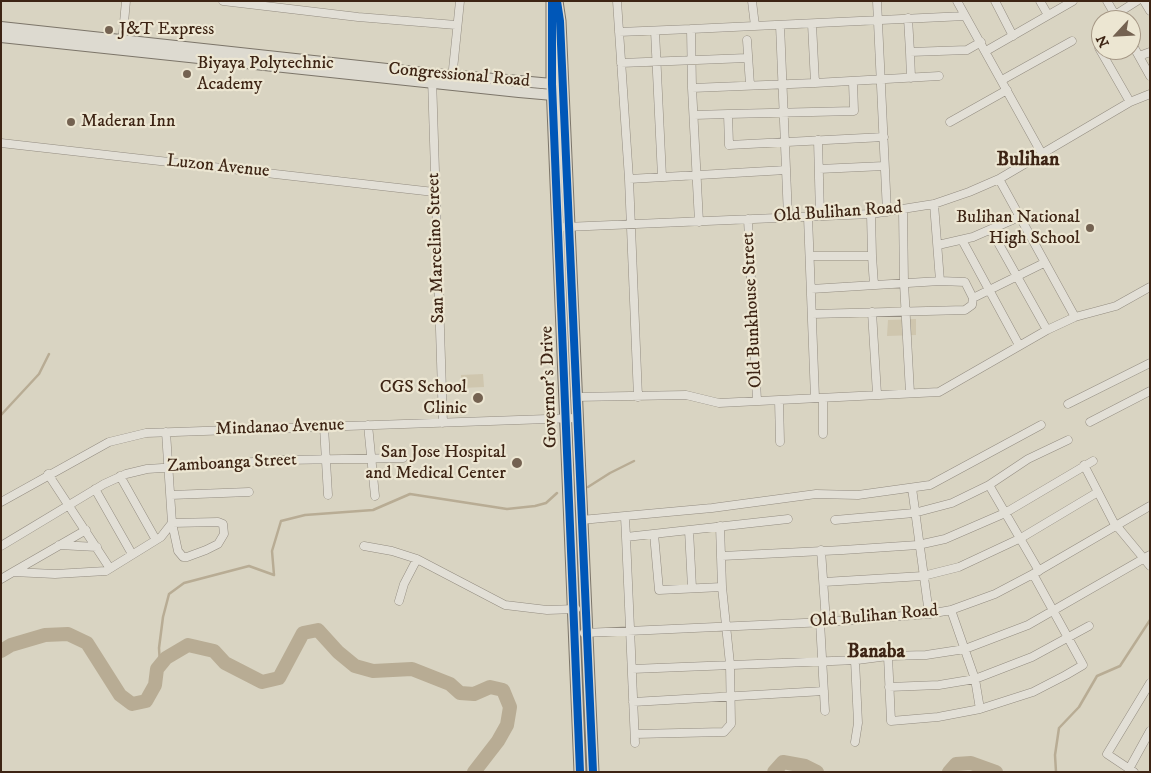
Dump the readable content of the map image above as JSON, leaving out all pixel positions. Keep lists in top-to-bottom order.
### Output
{
  "streets": {
    "highway": ["Governor's Drive"],
    "main road": ["Congressional Road"],
    "street": [
      "Luzon Avenue",
      "Old Bulihan Road",
      "San Marcelino Street",
      "Old Bunkhouse Street",
      "Mindanao Avenue",
      "Zamboanga Street"
    ]
  },
  "crossings": [
    ["Congressional Road", "San Marcelino Street"],
    ["Congressional Road", "Governor's Drive"],
    ["Luzon Avenue", "San Marcelino Street"],
    ["Old Bulihan Road", "Old Bunkhouse Street"],
    ["Old Bulihan Road", "Governor's Drive"],
    ["San Marcelino Street", "Mindanao Avenue"],
    ["Governor's Drive", "Mindanao Avenue"]
  ],
  "districts": ["Bulihan", "Banaba"],
  "places": [
    "J&T Express",
    "Biyaya Polytechnic Academy",
    "Maderan Inn",
    "Bulihan National High School",
    "CGS School Clinic",
    "San Jose Hospital and Medical Center"
  ],
  "north": "bottom left"
}
